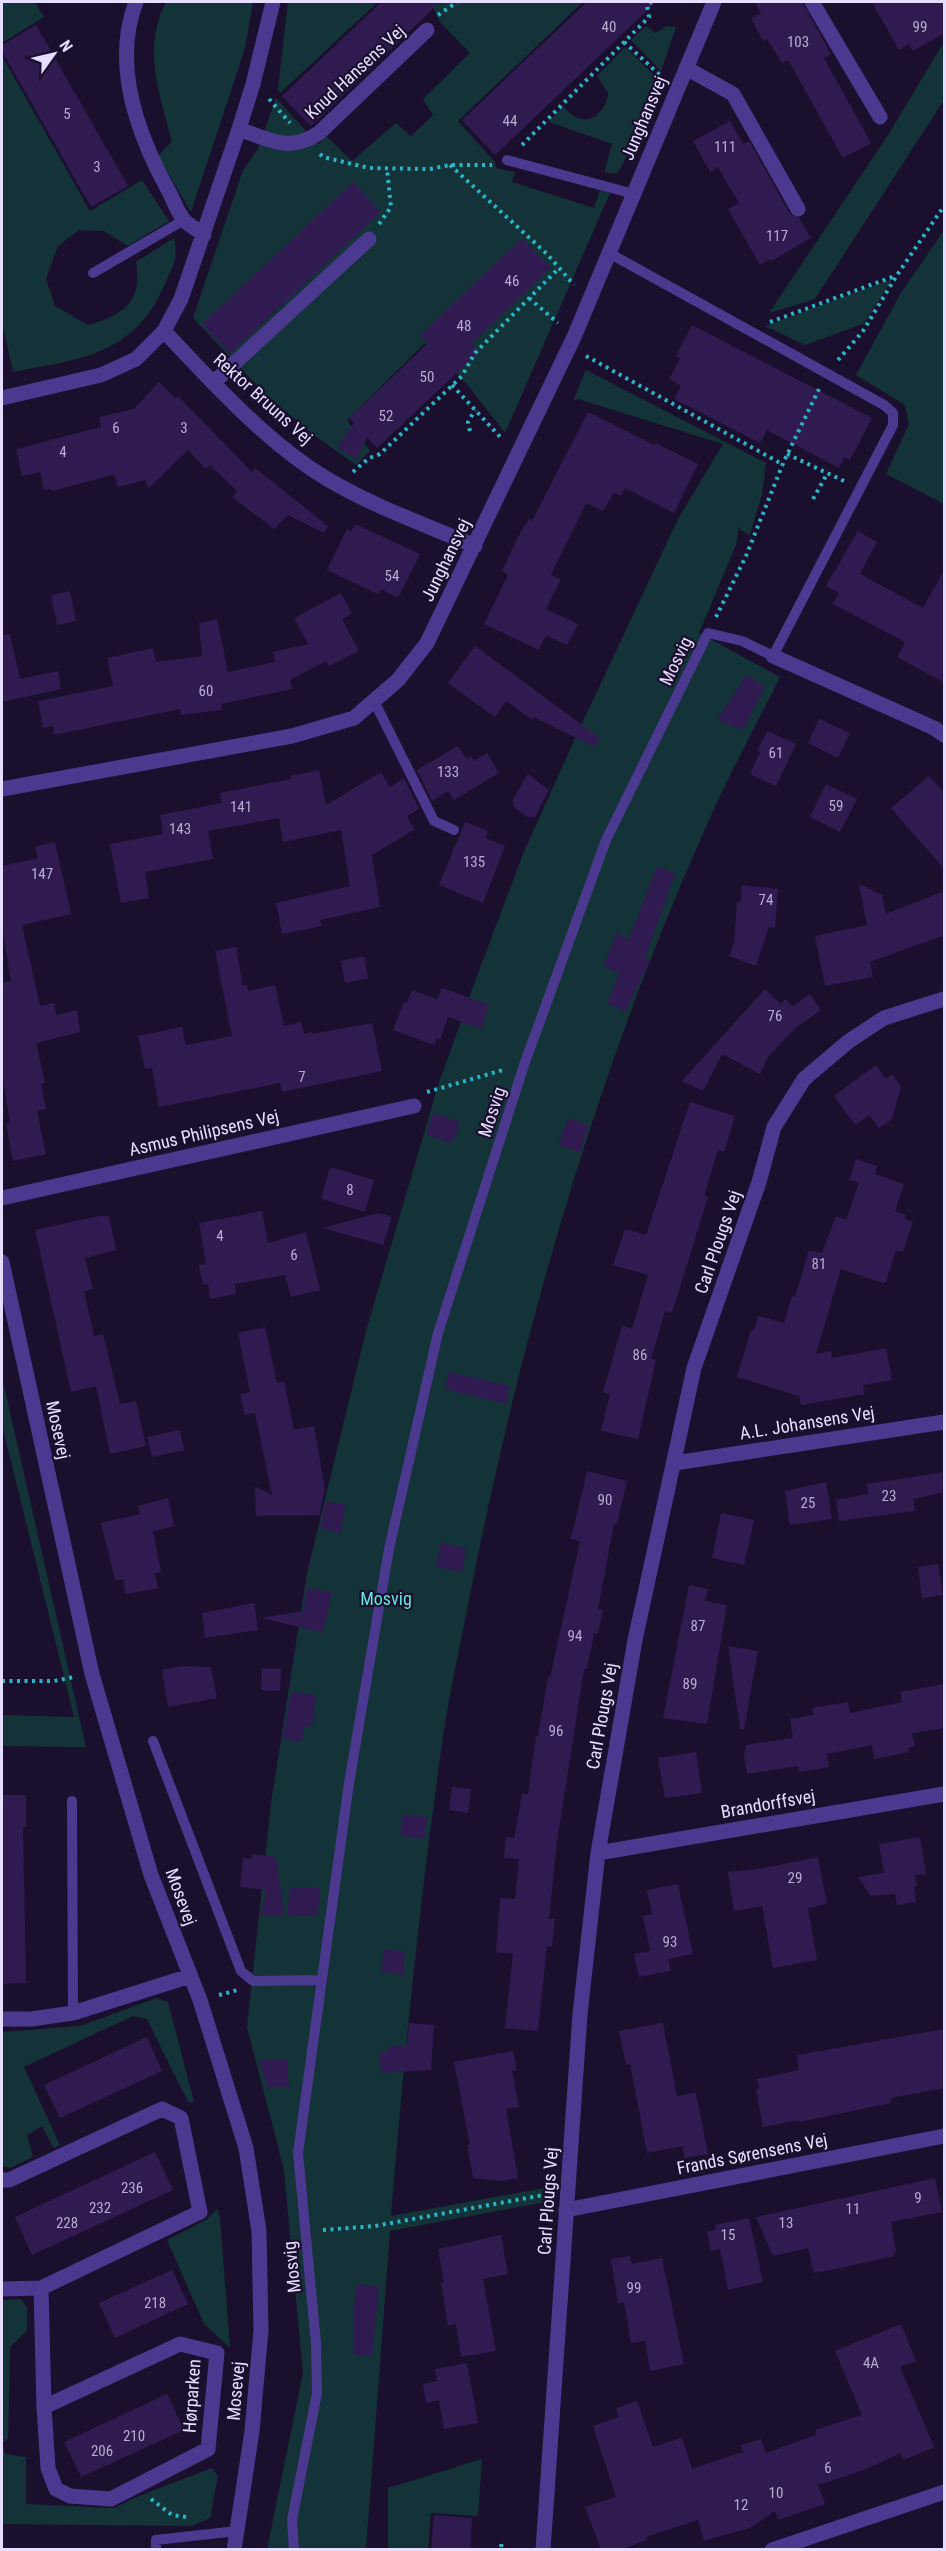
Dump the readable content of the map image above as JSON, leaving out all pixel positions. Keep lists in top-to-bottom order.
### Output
{
  "streets": {
    "street": [
      "Knud Hansens Vej",
      "Junghansvej",
      "Rektor Bruuns Vej",
      "Asmus Philipsens Vej",
      "Carl Plougs Vej",
      "A.L. Johansens Vej",
      "Mosevej",
      "Brandorffsvej",
      "Frands Sørensens Vej",
      "Hørparken"
    ],
    "lane": ["Mosvig"]
  },
  "crossings": [
    ["Junghansvej", "Rektor Bruuns Vej"],
    ["Carl Plougs Vej", "A.L. Johansens Vej"],
    ["Carl Plougs Vej", "Brandorffsvej"],
    ["Carl Plougs Vej", "Frands Sørensens Vej"]
  ],
  "parks": ["Mosvig"],
  "house_numbers": [
    "40",
    "99",
    "103",
    "5",
    "44",
    "111",
    "3",
    "117",
    "46",
    "48",
    "50",
    "52",
    "6",
    "3",
    "4",
    "54",
    "60",
    "61",
    "133",
    "59",
    "141",
    "143",
    "135",
    "147",
    "74",
    "76",
    "7",
    "8",
    "4",
    "6",
    "81",
    "86",
    "23",
    "90",
    "25",
    "87",
    "94",
    "89",
    "96",
    "29",
    "93",
    "236",
    "9",
    "232",
    "11",
    "228",
    "13",
    "15",
    "99",
    "218",
    "4A",
    "210",
    "206",
    "6",
    "10",
    "12"
  ],
  "north": "top right"
}
